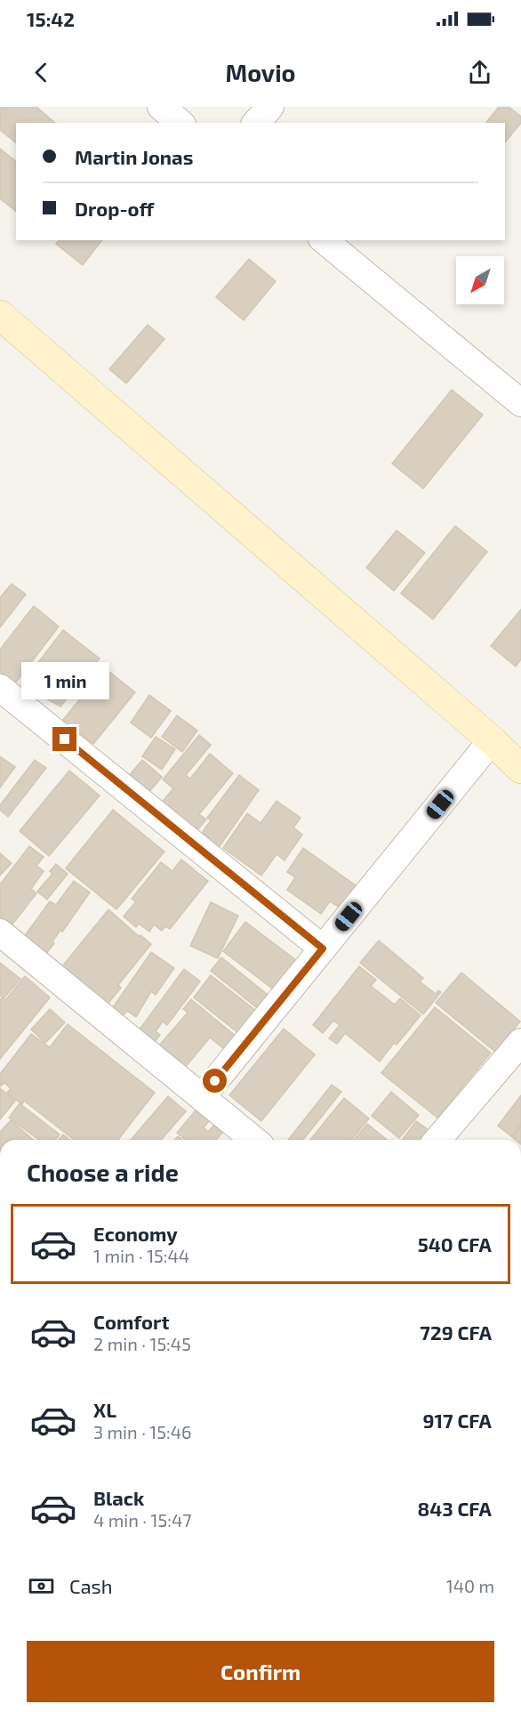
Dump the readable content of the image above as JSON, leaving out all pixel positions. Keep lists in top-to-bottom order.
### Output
{
  "north": "bottom left",
  "page": {
    "status": "15:42",
    "header": "Movio",
    "banner": ["Martin Jonas", "Drop-off"],
    "bubble": "1 min",
    "heading": "Choose a ride",
    "list": [
      {
        "name": "Economy",
        "note": "1 min · 15:44",
        "value": "540 CFA"
      },
      {
        "name": "Comfort",
        "note": "2 min · 15:45",
        "value": "729 CFA"
      },
      {
        "name": "XL",
        "note": "3 min · 15:46",
        "value": "917 CFA"
      },
      {
        "name": "Black",
        "note": "4 min · 15:47",
        "value": "843 CFA"
      }
    ],
    "pay": ["Cash", "140 m"],
    "buttons": "Confirm"
  }
}
